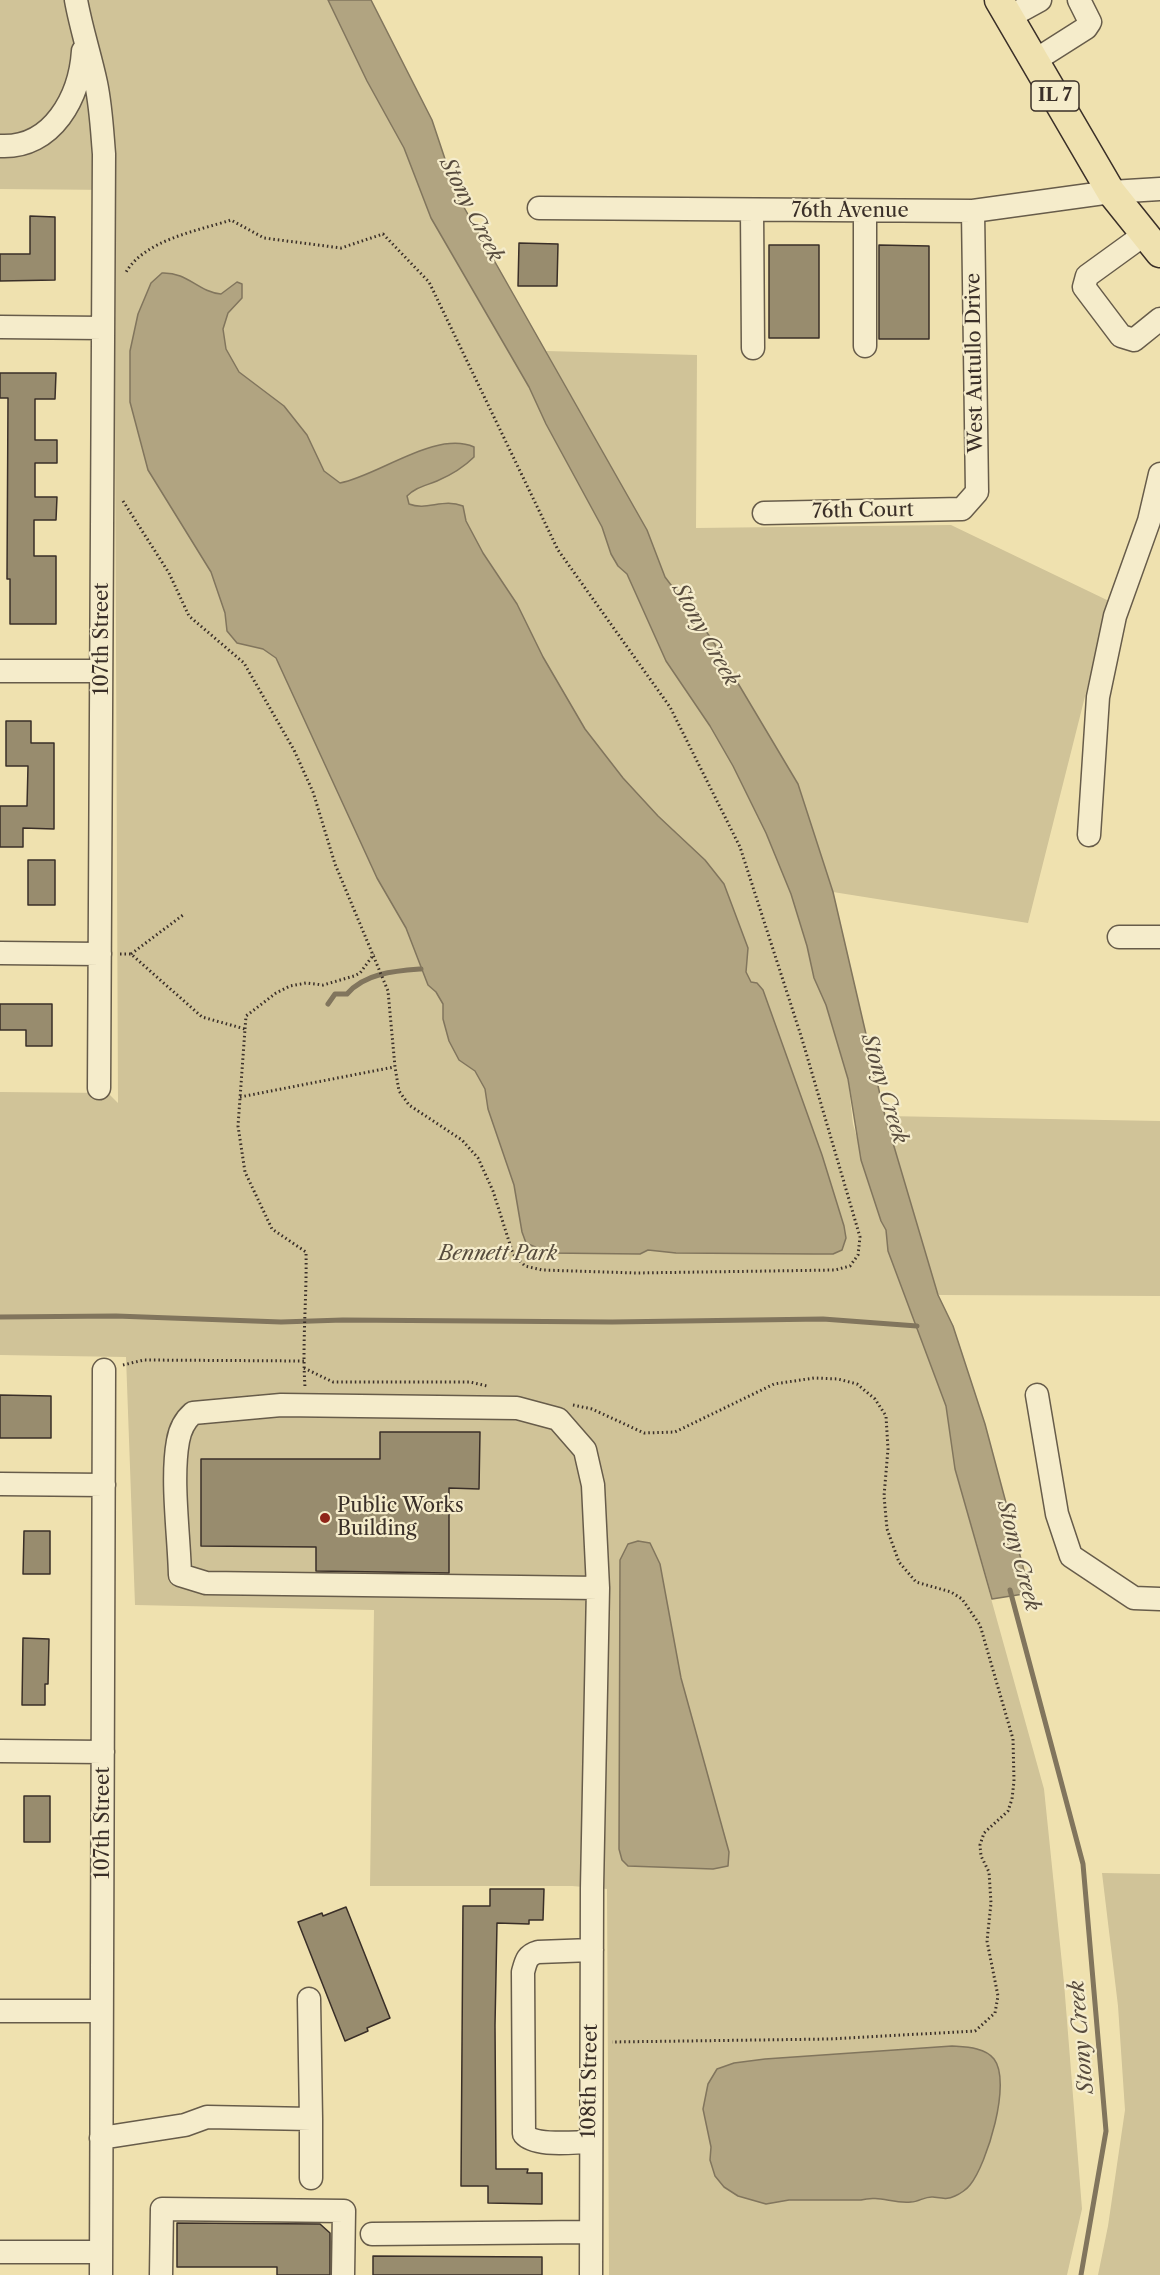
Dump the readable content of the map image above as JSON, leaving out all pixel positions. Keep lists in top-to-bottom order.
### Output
{
  "streets": {
    "main road": ["IL 7"],
    "street": [
      "76th Avenue",
      "West Autullo Drive",
      "76th Court",
      "107th Street",
      "108th Street"
    ]
  },
  "crossings": [
    ["IL 7", "76th Avenue"],
    ["76th Avenue", "West Autullo Drive"],
    ["West Autullo Drive", "76th Court"]
  ],
  "water": ["Stony Creek"],
  "parks": ["Bennett Park"],
  "places": ["Public Works Building"]
}
